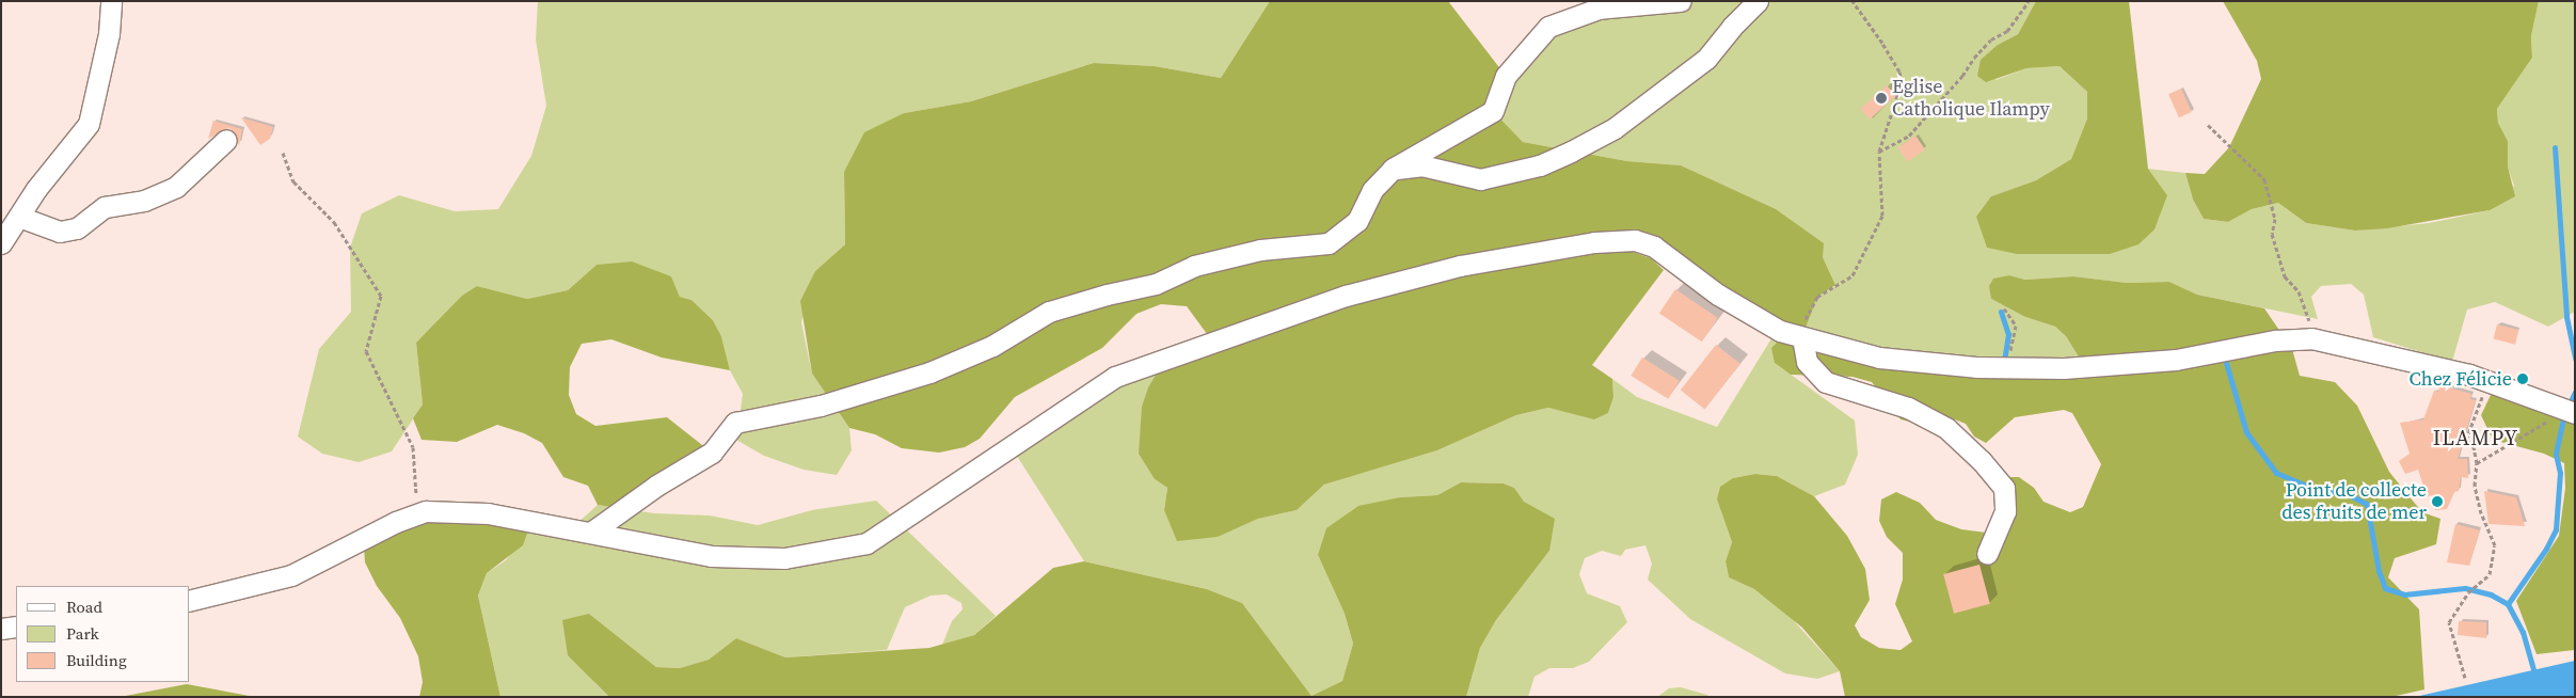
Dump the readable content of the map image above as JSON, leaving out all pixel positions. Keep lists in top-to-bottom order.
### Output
{
  "districts": ["ILAMPY"],
  "places": ["Eglise Catholique Ilampy", "Chez Félicie", "Point de collecte des fruits de mer"],
  "legend": ["Road", "Park", "Building"]
}
